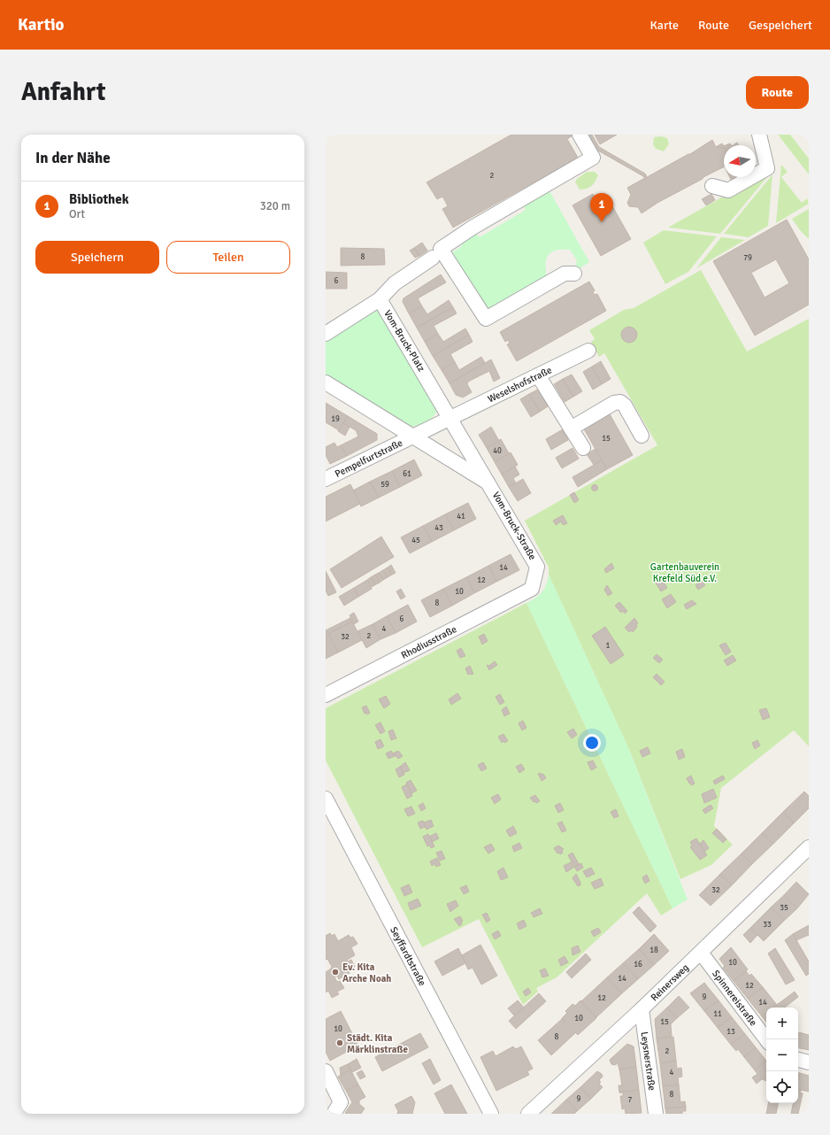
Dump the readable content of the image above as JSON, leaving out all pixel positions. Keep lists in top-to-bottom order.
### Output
{
  "streets": {
    "street": [
      "Vom-Bruck-Platz",
      "Weselshofstraße",
      "Pempelfurtstraße",
      "Vom-Bruck-Straße",
      "Rhodiusstraße",
      "Seyffardtstraße",
      "Reinersweg",
      "Spinnereistraße",
      "Leysnerstraße"
    ]
  },
  "crossings": [
    ["Vom-Bruck-Platz", "Weselshofstraße"],
    ["Vom-Bruck-Platz", "Vom-Bruck-Straße"],
    ["Vom-Bruck-Straße", "Rhodiusstraße"],
    ["Reinersweg", "Spinnereistraße"],
    ["Reinersweg", "Leysnerstraße"]
  ],
  "parks": ["Gartenbauverein Krefeld Süd e.V."],
  "places": ["Ev. Kita Arche Noah", "Städt. Kita Märklinstraße"],
  "house_numbers": [
    "2",
    "8",
    "79",
    "6",
    "19",
    "15",
    "40",
    "61",
    "59",
    "41",
    "43",
    "45",
    "14",
    "12",
    "10",
    "8",
    "6",
    "4",
    "2",
    "32",
    "1",
    "32",
    "35",
    "33",
    "18",
    "10",
    "16",
    "14",
    "12",
    "9",
    "12",
    "14",
    "11",
    "10",
    "15",
    "10",
    "13",
    "8",
    "2",
    "4",
    "8",
    "9",
    "7"
  ],
  "north": "left",
  "page": {
    "header": "Kartio",
    "nav": ["Karte", "Route", "Gespeichert"],
    "buttons": [
      "Route",
      ["Speichern", "Teilen"]
    ],
    "title": "Anfahrt",
    "heading": "In der Nähe",
    "list": [
      {
        "mark": "1",
        "name": "Bibliothek",
        "note": "Ort",
        "value": "320 m"
      }
    ],
    "pins": "1",
    "map_buttons": ["+", "−"]
  }
}
